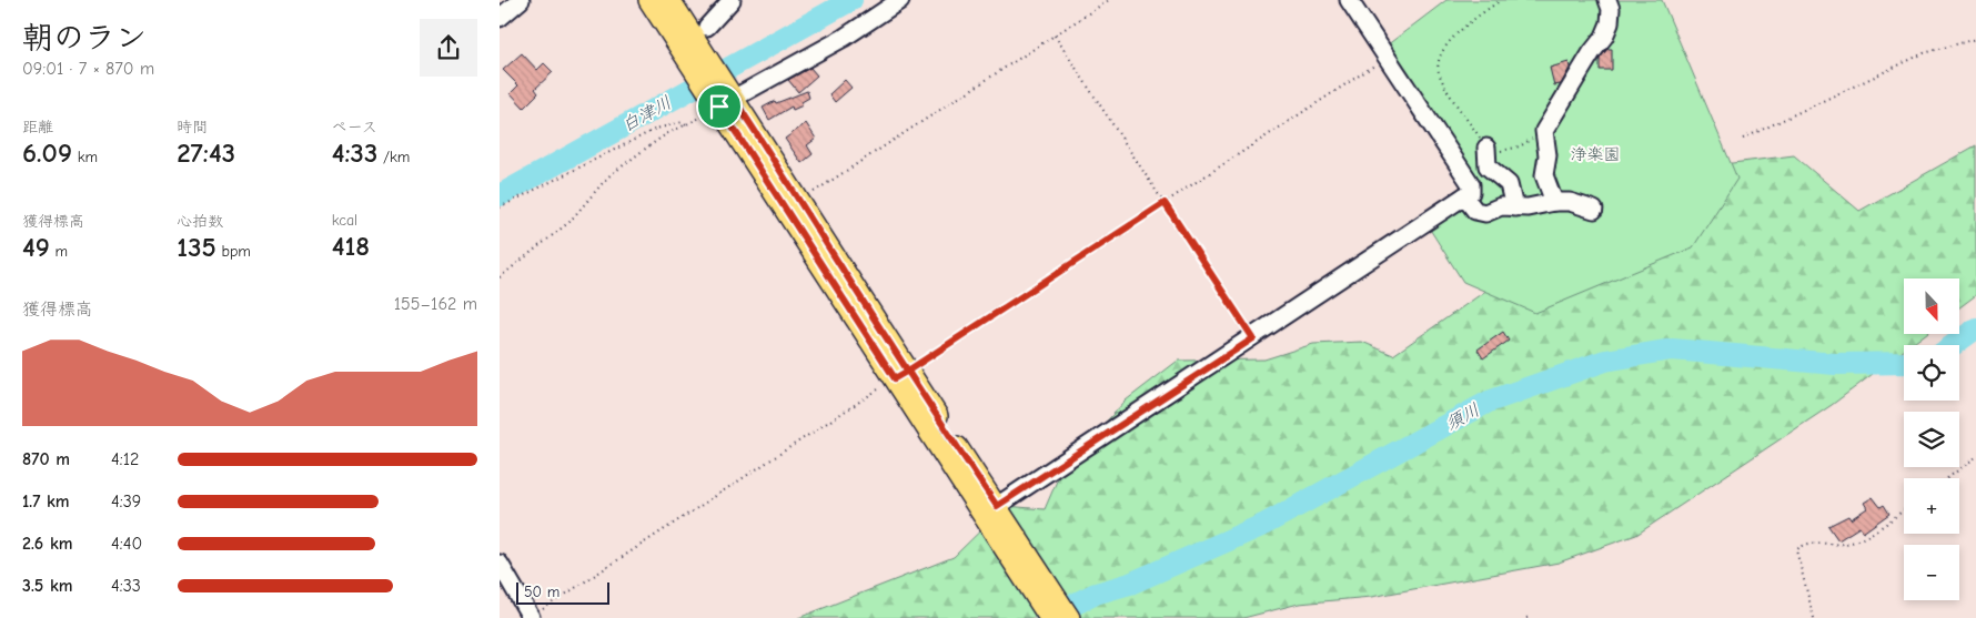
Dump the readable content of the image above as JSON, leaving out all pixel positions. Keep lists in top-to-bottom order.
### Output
{
  "water": ["白津川", "須川"],
  "parks": ["浄楽園"],
  "scale_bar": "50 m",
  "north": "bottom",
  "page": {
    "heading": ["朝のラン", "09:01 · 7 × 870 m"],
    "stats": [
      ["距離", "6.09 km"],
      ["時間", "27:43"],
      ["ペース", "4:33 /km"],
      ["獲得標高", "49 m"],
      ["心拍数", "135 bpm"],
      ["kcal", "418"]
    ],
    "map_buttons": ["+", "−"],
    "chart": ["獲得標高", "155–162 m"],
    "list": [
      {
        "name": "870 m",
        "note": "4:12"
      },
      {
        "name": "1.7 km",
        "note": "4:39"
      },
      {
        "name": "2.6 km",
        "note": "4:40"
      },
      {
        "name": "3.5 km",
        "note": "4:33"
      }
    ],
    "scale": "50 m"
  }
}
